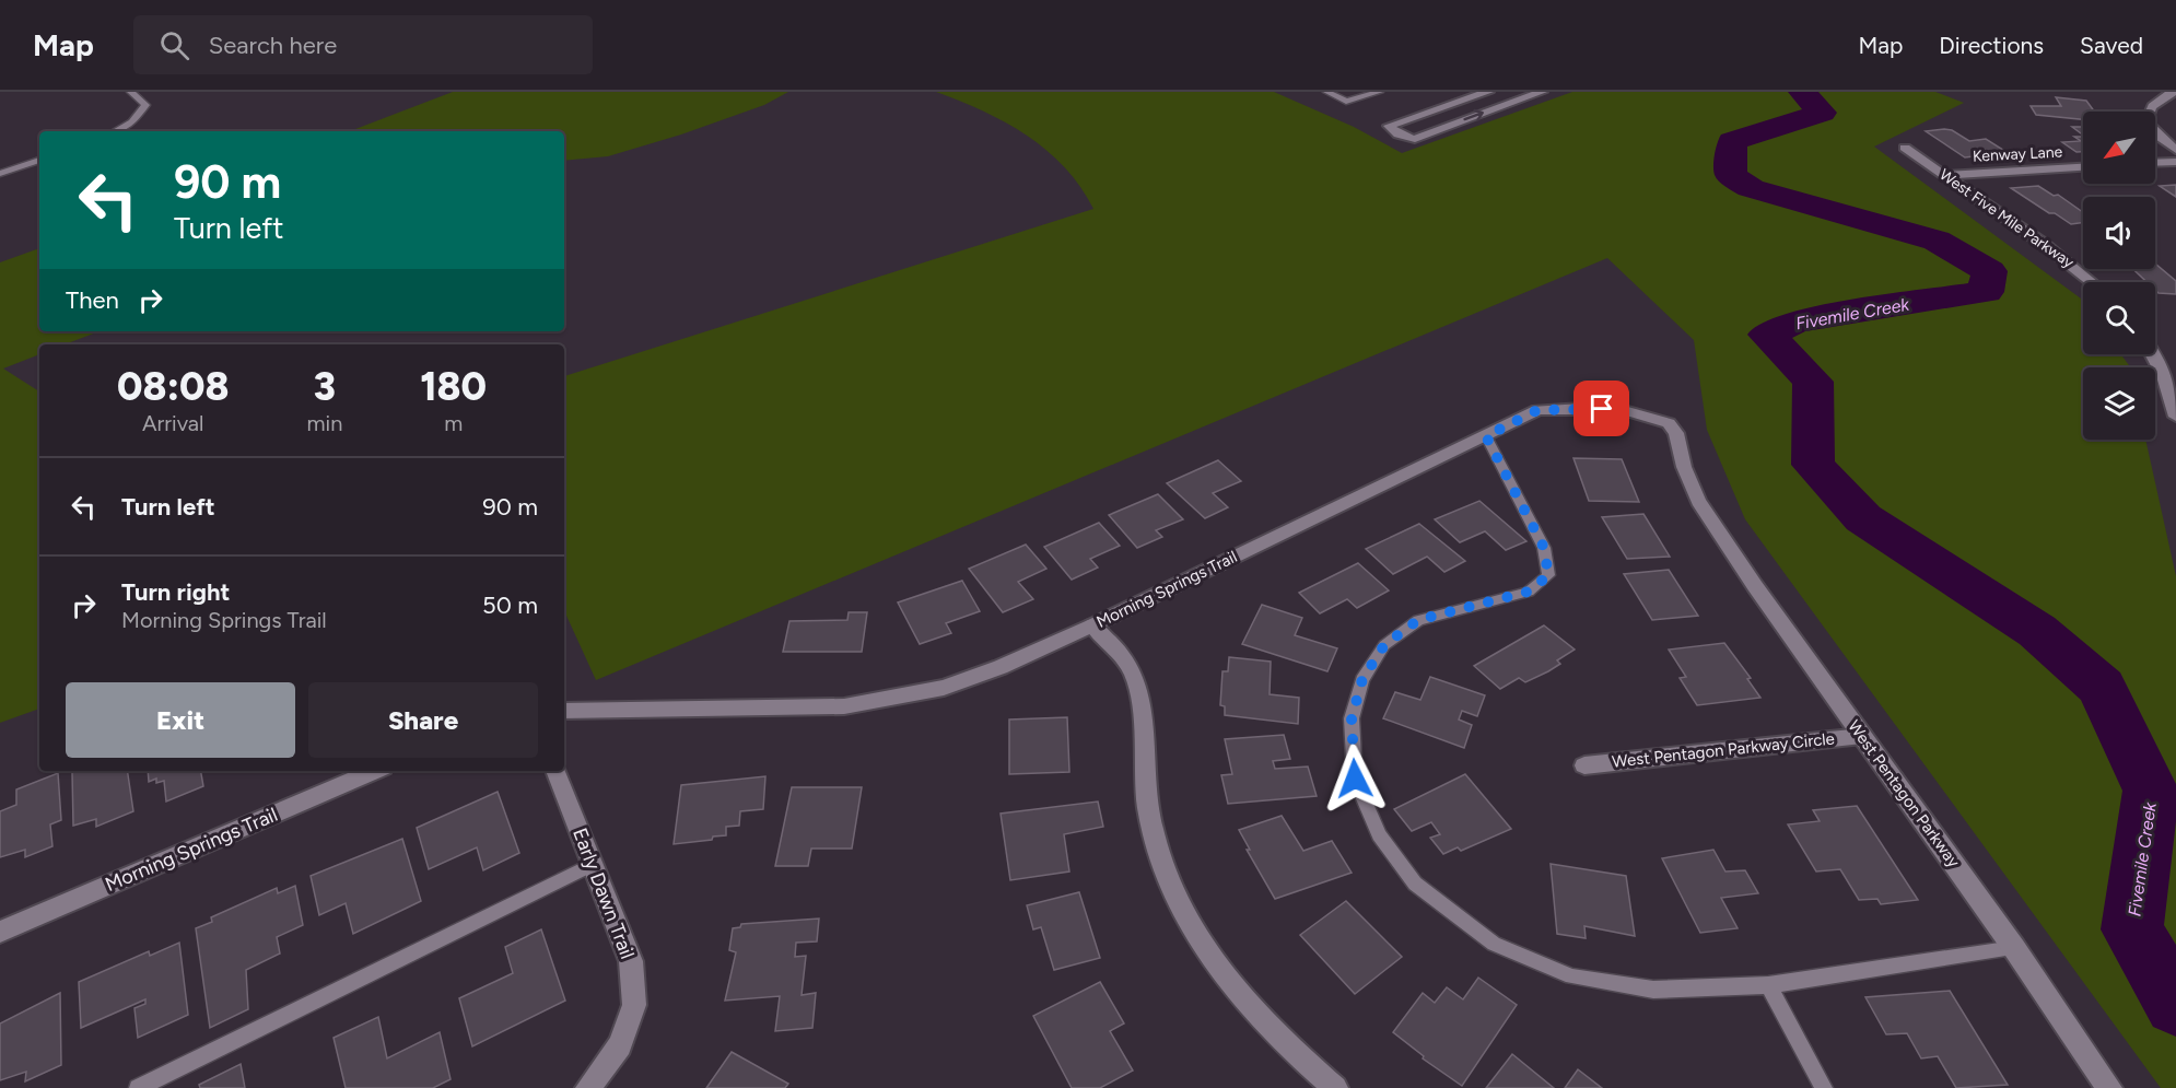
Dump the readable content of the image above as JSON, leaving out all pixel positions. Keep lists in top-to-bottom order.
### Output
{
  "streets": {
    "street": [
      "Kenway Lane",
      "West Five Mile Parkway",
      "Morning Springs Trail",
      "West Pentagon Parkway Circle",
      "West Pentagon Parkway",
      "Early Dawn Trail"
    ]
  },
  "crossings": [
    ["Kenway Lane", "West Five Mile Parkway"],
    ["Morning Springs Trail", "West Pentagon Parkway"],
    ["West Pentagon Parkway Circle", "West Pentagon Parkway"]
  ],
  "water": ["Fivemile Creek"],
  "north": "bottom left",
  "page": {
    "header": "Map",
    "search": "Search here",
    "nav": ["Map", "Directions", "Saved"],
    "turn": ["90 m", "Turn left"],
    "then": "Then",
    "eta": [
      "08:08",
      "Arrival",
      "3",
      "min",
      "180",
      "m"
    ],
    "list": [
      {
        "name": "Turn left",
        "value": "90 m"
      },
      {
        "name": "Turn right",
        "note": "Morning Springs Trail",
        "value": "50 m"
      }
    ],
    "buttons": ["Exit", "Share"]
  }
}
